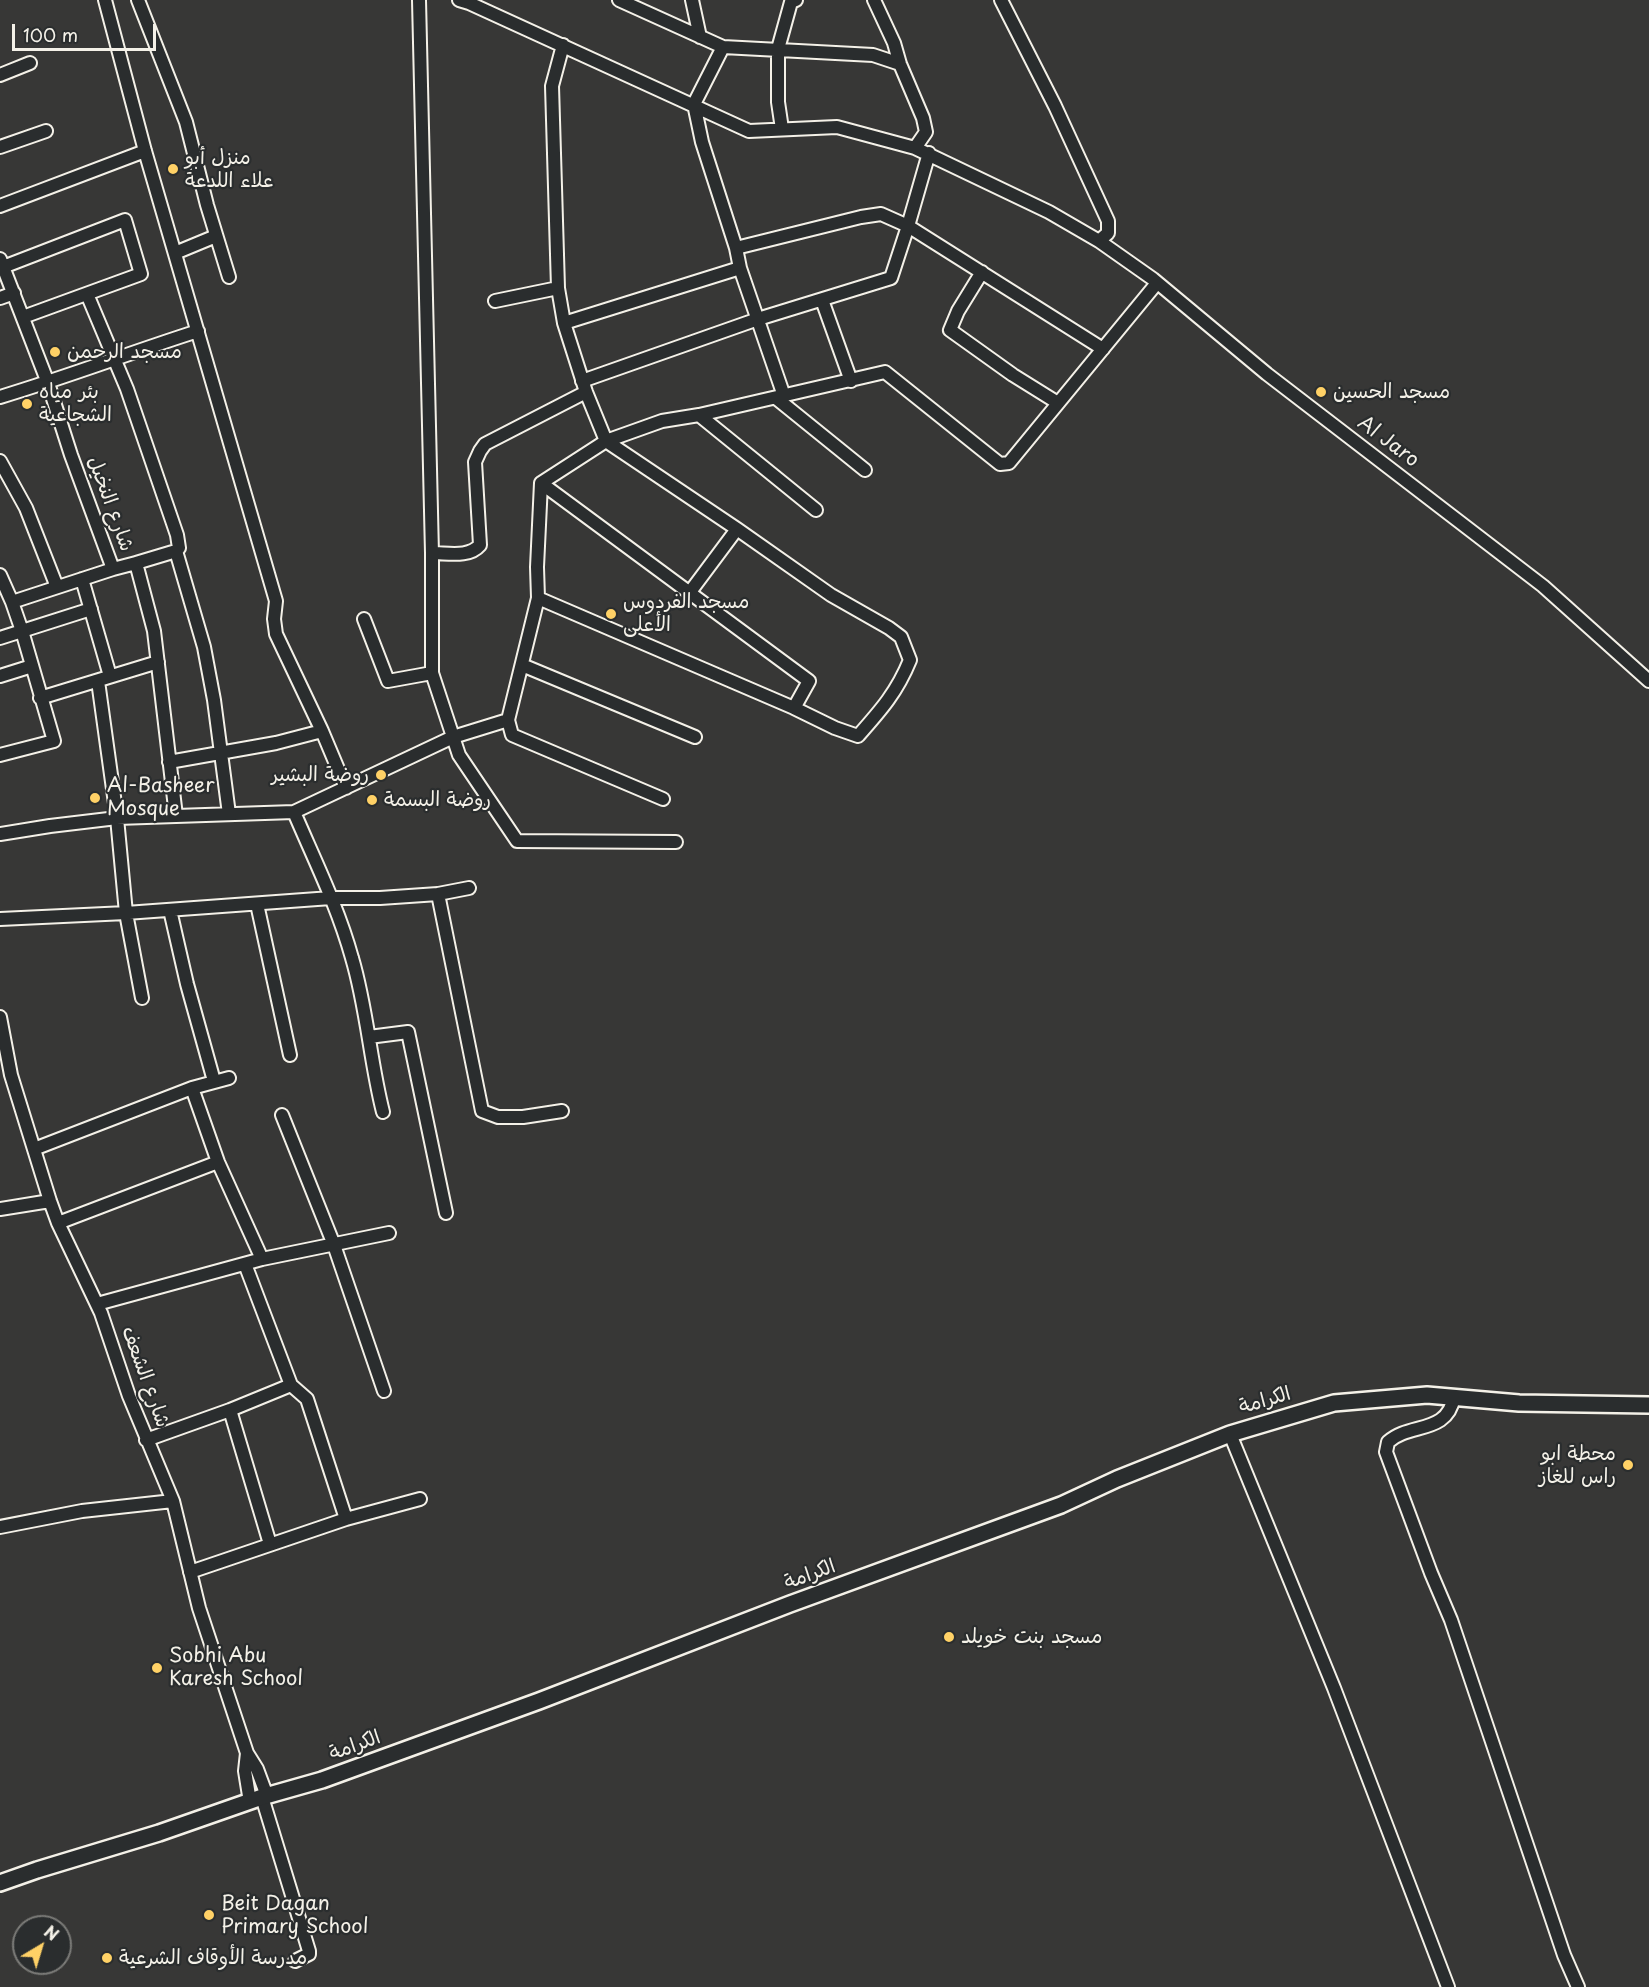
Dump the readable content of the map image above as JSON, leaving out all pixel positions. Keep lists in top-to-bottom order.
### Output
{
  "streets": {
    "main road": ["الكرامة"],
    "street": ["Al Jaro", "شارع النخيل", "شارع الشعف"]
  },
  "crossings": [
    ["شارع الشعف", "الكرامة"]
  ],
  "places": [
    "منزل أبو علاء اللدعة",
    "مسجد الرحمن",
    "مسجد الحسين",
    "بئر مياه الشجاعية",
    "مسجد الفردوس الأعلى",
    "روضة البشير",
    "Al-Basheer Mosque",
    "روضة البسمة",
    "محطة ابو راس للغاز",
    "مسجد بنت خويلد",
    "Sobhi Abu Karesh School",
    "Beit Dagan Primary School",
    "مدرسة الأوقاف الشرعية"
  ],
  "scale_bar": "100 m",
  "north": "top right"
}
